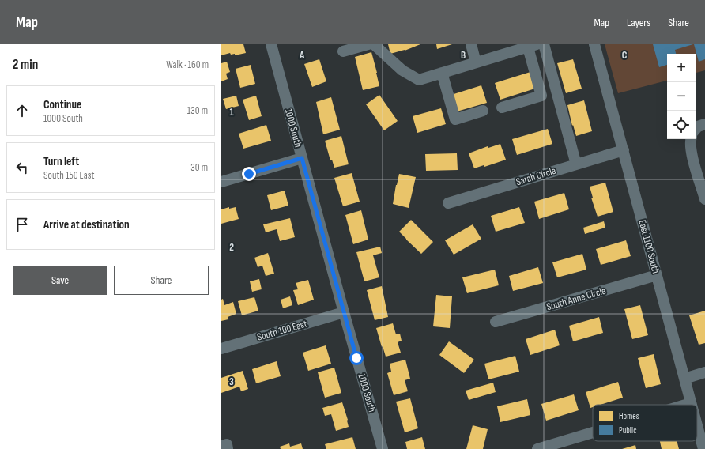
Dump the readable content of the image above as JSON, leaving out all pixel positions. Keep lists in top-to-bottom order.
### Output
{
  "streets": {
    "street": [
      "1000 South",
      "Sarah Circle",
      "East 1100 South",
      "South Anne Circle",
      "South 100 East"
    ]
  },
  "crossings": [
    ["1000 South", "South 100 East"],
    ["Sarah Circle", "East 1100 South"],
    ["East 1100 South", "South Anne Circle"]
  ],
  "legend": ["Homes", "Public"],
  "page": {
    "header": "Map",
    "nav": ["Map", "Layers", "Share"],
    "heading": ["2 min", "Walk · 160 m"],
    "map_buttons": ["+", "−"],
    "list": [
      ["Continue", "1000 South", "130 m"],
      ["Turn left", "South 150 East", "30 m"],
      "Arrive at destination"
    ],
    "buttons": ["Save", "Share"]
  },
  "grid": {
    "columns": ["A", "B", "C"],
    "rows": ["1", "2", "3"]
  }
}
